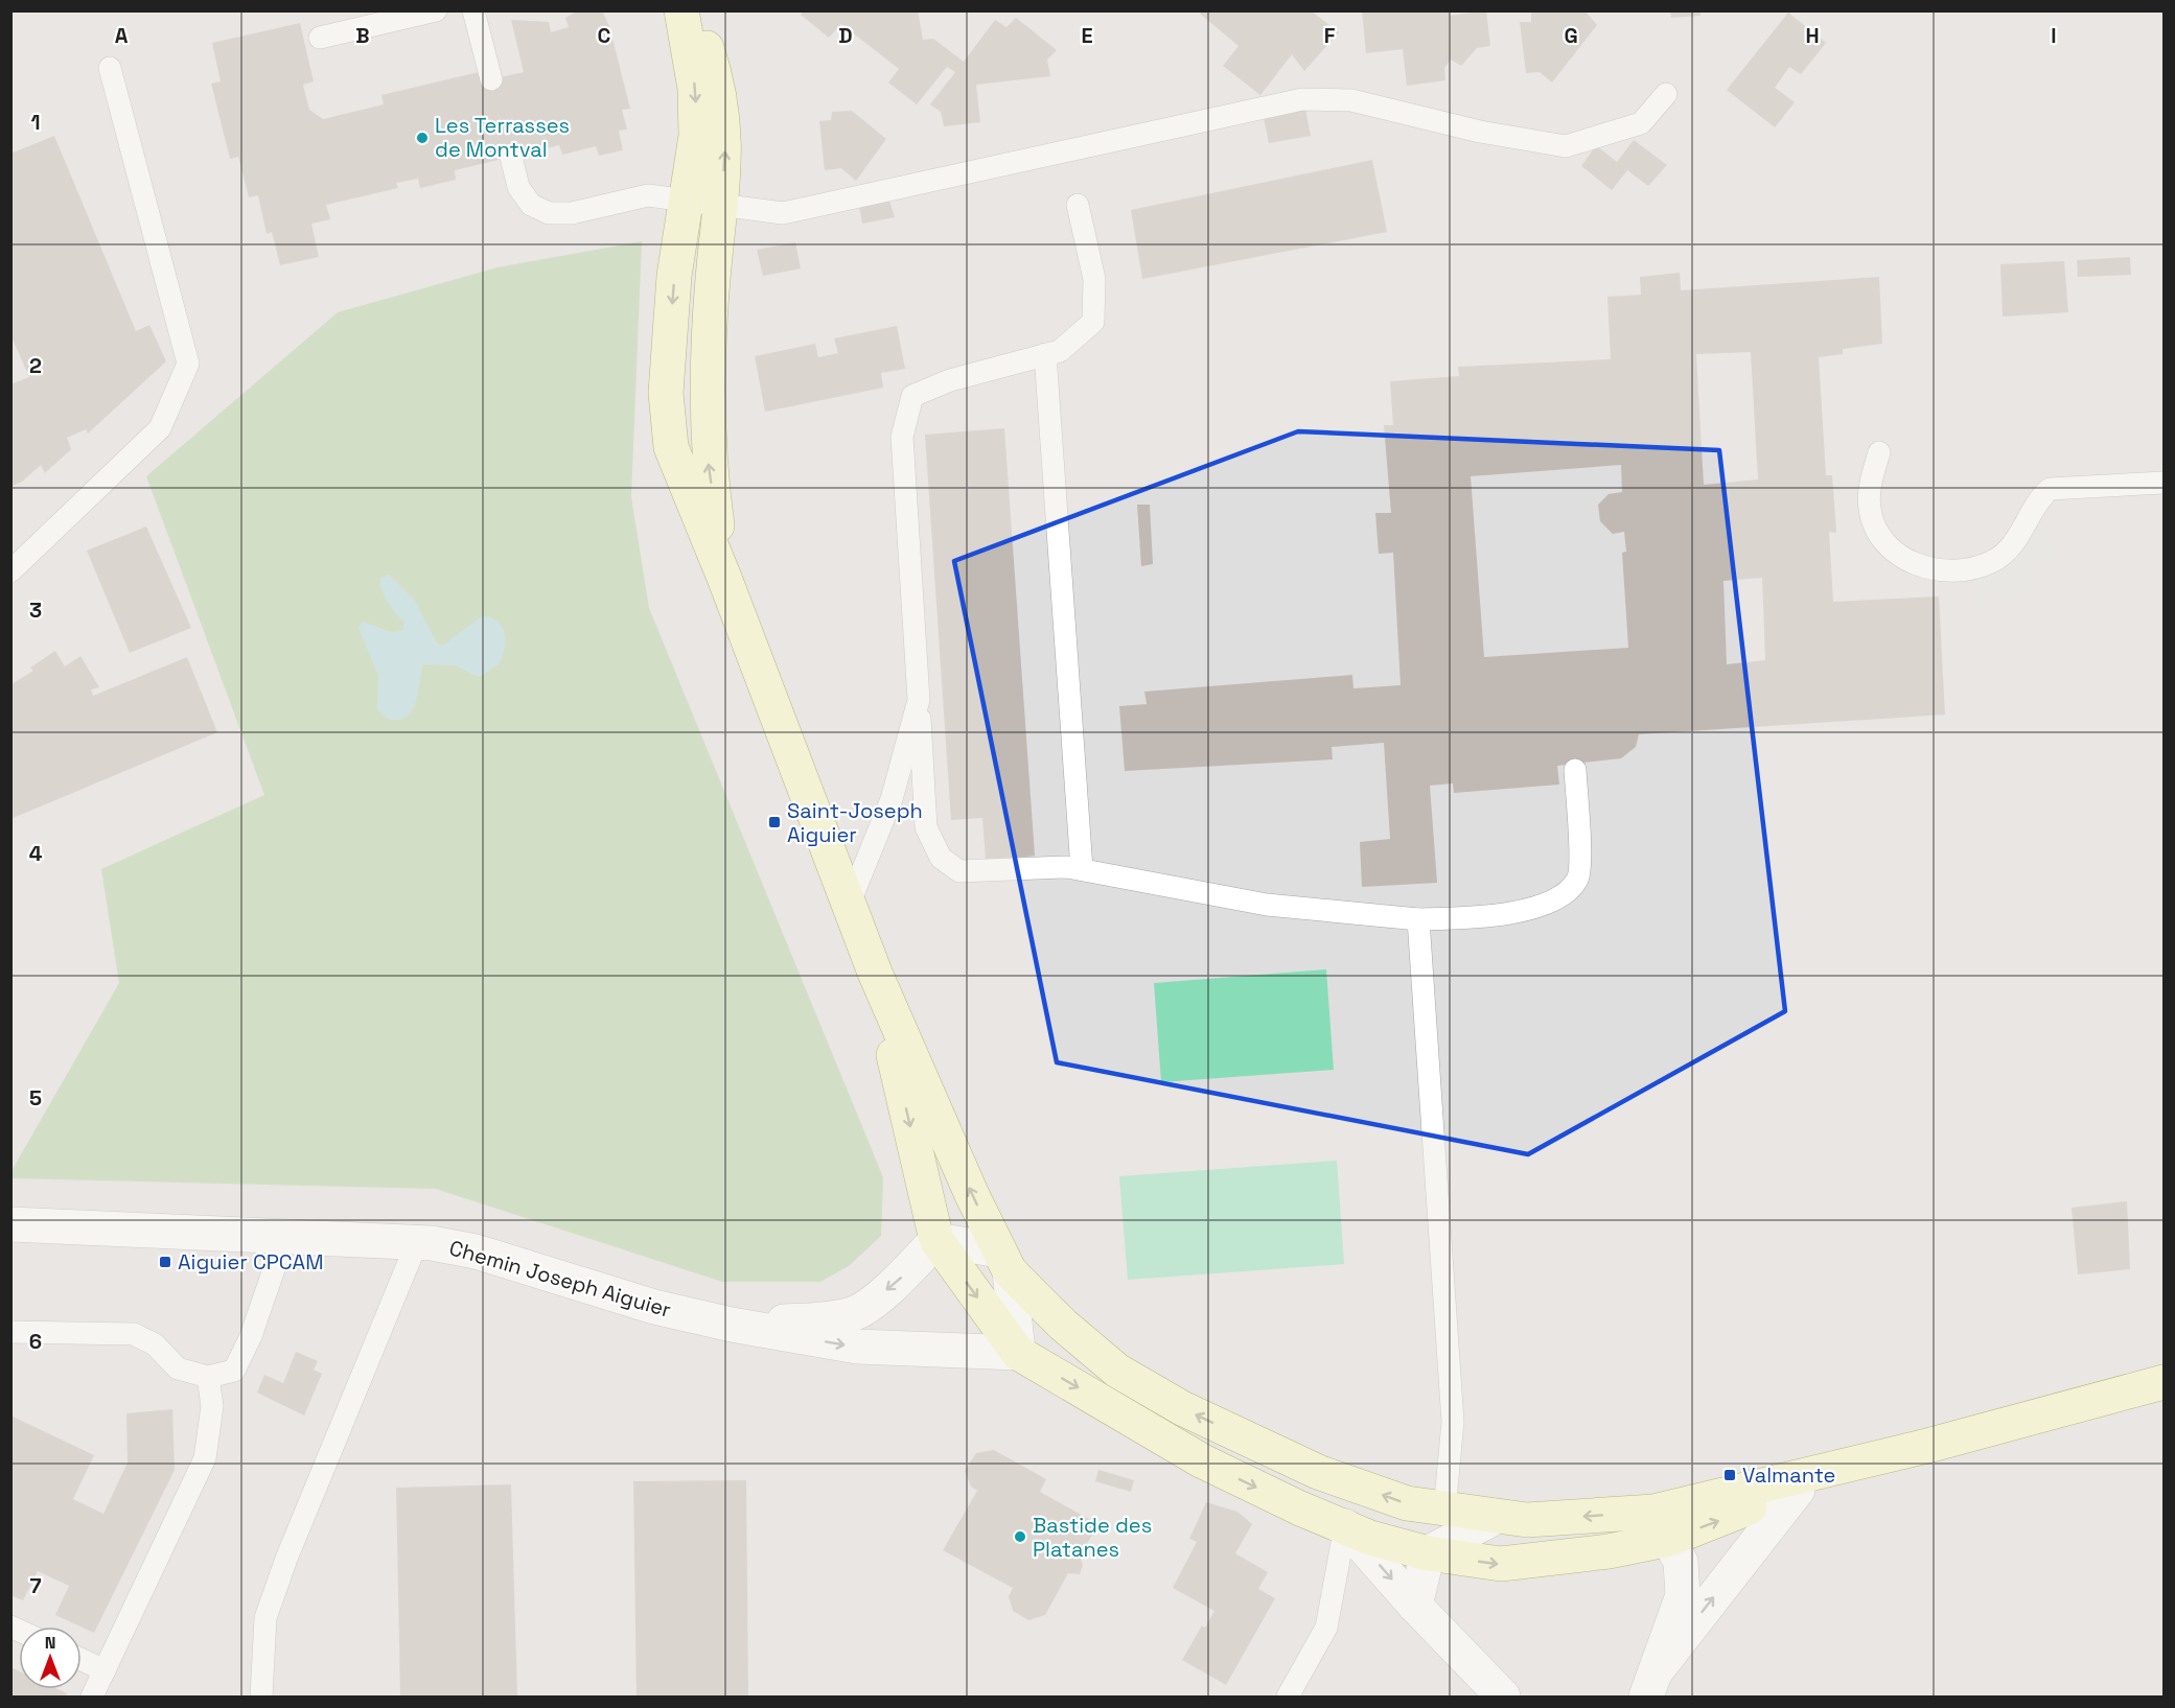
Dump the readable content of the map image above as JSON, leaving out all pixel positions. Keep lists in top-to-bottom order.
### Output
{
  "streets": {
    "street": ["Chemin Joseph Aiguier"]
  },
  "places": {
    "other": ["Les Terrasses de Montval", "Bastide des Platanes"],
    "transit": ["Saint-Joseph Aiguier", "Aiguier CPCAM", "Valmante"]
  },
  "north": "top",
  "grid": {
    "columns": [
      "A",
      "B",
      "C",
      "D",
      "E",
      "F",
      "G",
      "H",
      "I"
    ],
    "rows": [
      "1",
      "2",
      "3",
      "4",
      "5",
      "6",
      "7"
    ]
  }
}
